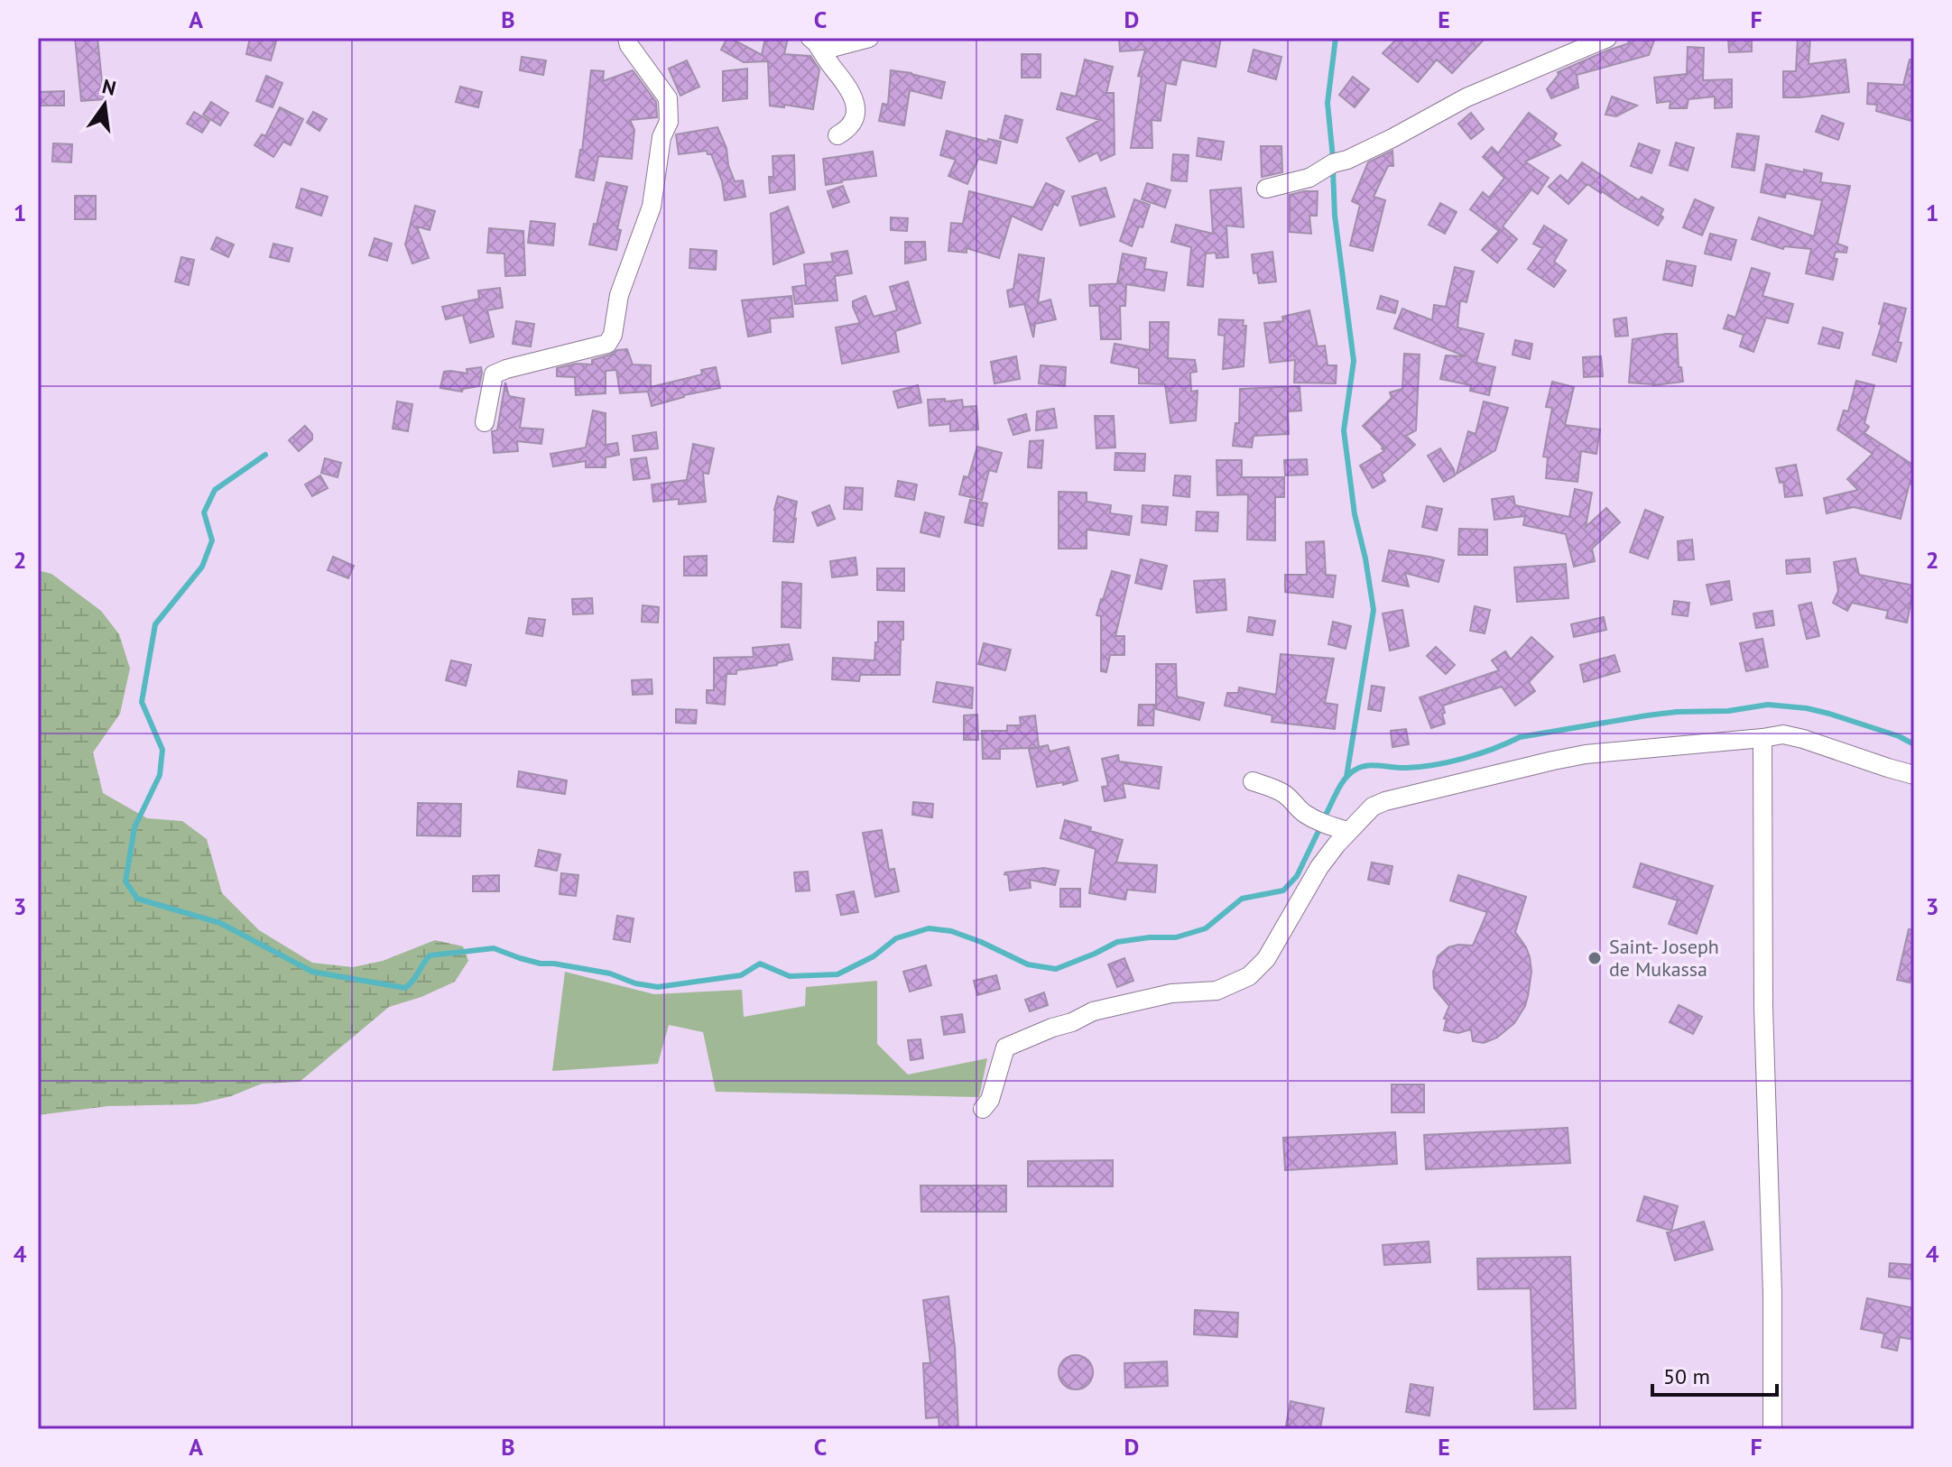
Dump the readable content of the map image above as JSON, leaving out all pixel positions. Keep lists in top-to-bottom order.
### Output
{
  "places": ["Saint- Joseph de Mukassa"],
  "scale_bar": "50 m",
  "north": "top",
  "grid": {
    "columns": [
      "A",
      "B",
      "C",
      "D",
      "E",
      "F"
    ],
    "rows": [
      "1",
      "2",
      "3",
      "4"
    ]
  }
}
